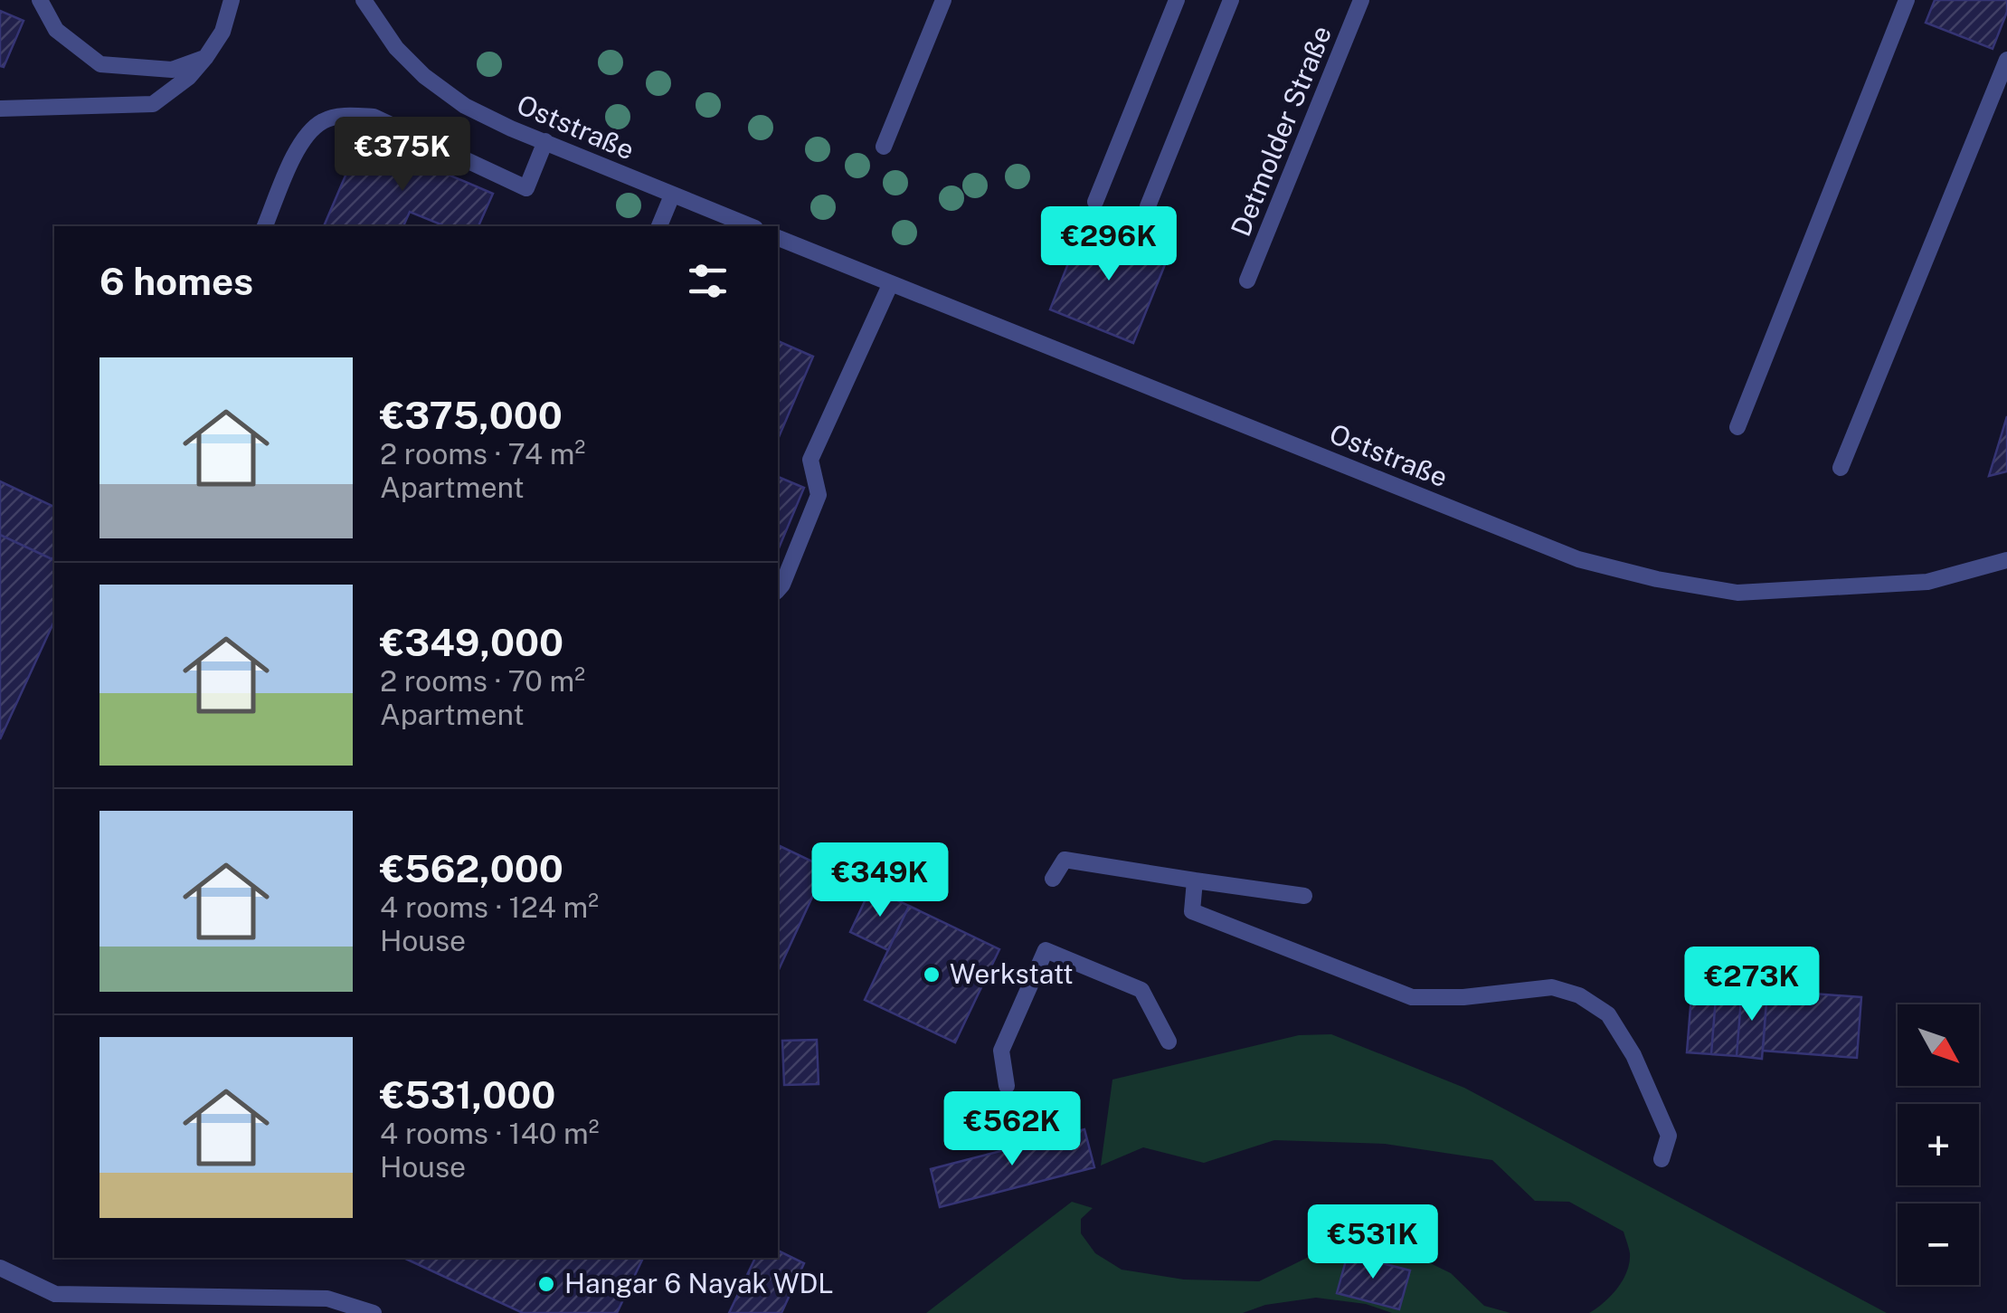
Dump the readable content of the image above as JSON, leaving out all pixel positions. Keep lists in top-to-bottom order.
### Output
{
  "streets": {
    "lane": ["Oststraße", "Detmolder Straße"]
  },
  "places": ["Werkstatt", "Hangar 6 Nayak WDL"],
  "north": "bottom right",
  "page": {
    "price": [
      "€375K",
      "€296K",
      "€349K",
      "€273K",
      "€562K",
      "€531K"
    ],
    "heading": "6 homes",
    "list": [
      {
        "name": "€375,000",
        "note": "2 rooms · 74 m² · Apartment"
      },
      {
        "name": "€349,000",
        "note": "2 rooms · 70 m² · Apartment"
      },
      {
        "name": "€562,000",
        "note": "4 rooms · 124 m² · House"
      },
      {
        "name": "€531,000",
        "note": "4 rooms · 140 m² · House"
      }
    ],
    "map_buttons": ["+", "−"]
  }
}
